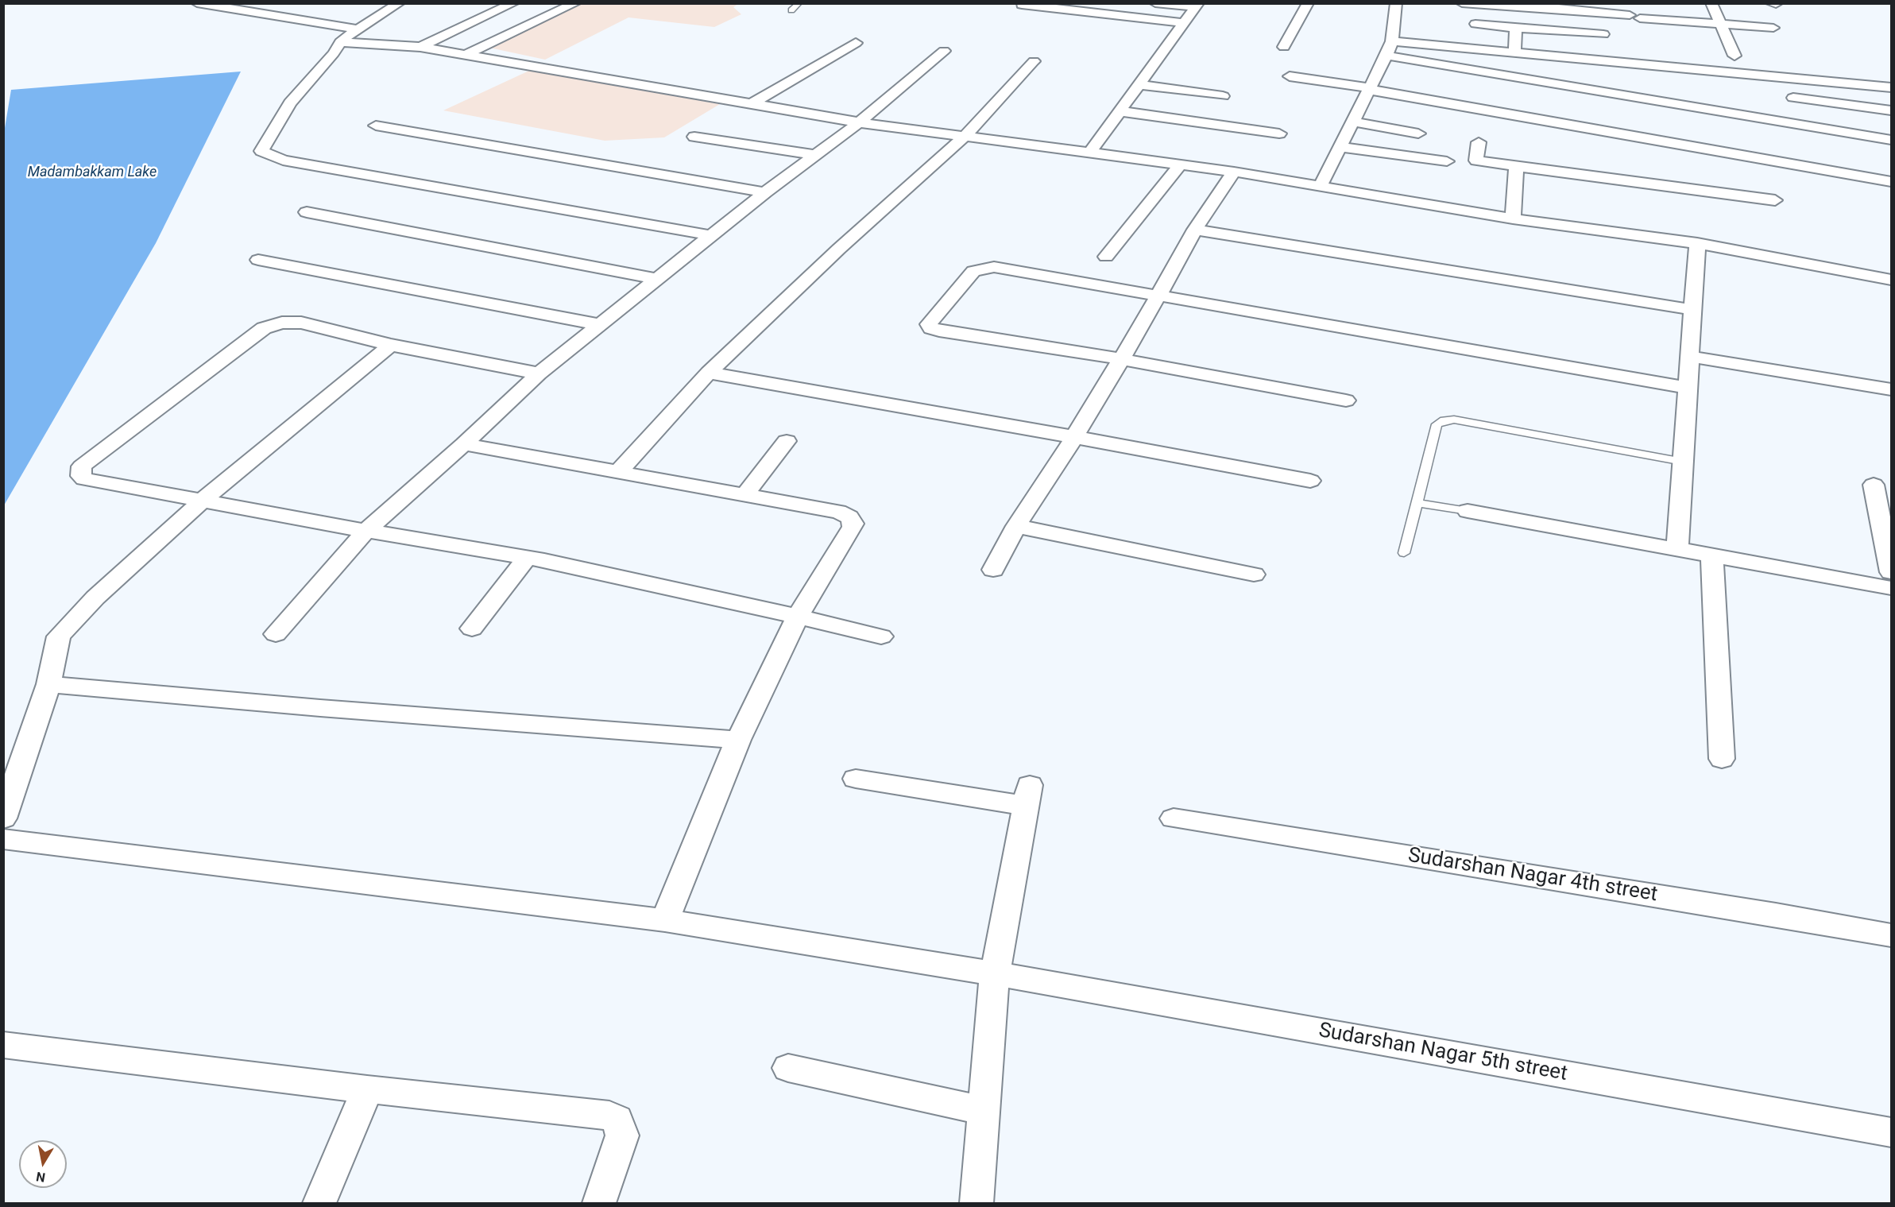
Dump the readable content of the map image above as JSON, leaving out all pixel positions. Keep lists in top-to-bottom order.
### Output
{
  "streets": {
    "street": ["Sudarshan Nagar 4th street", "Sudarshan Nagar 5th street"]
  },
  "water": ["Madambakkam Lake"],
  "north": "bottom"
}
